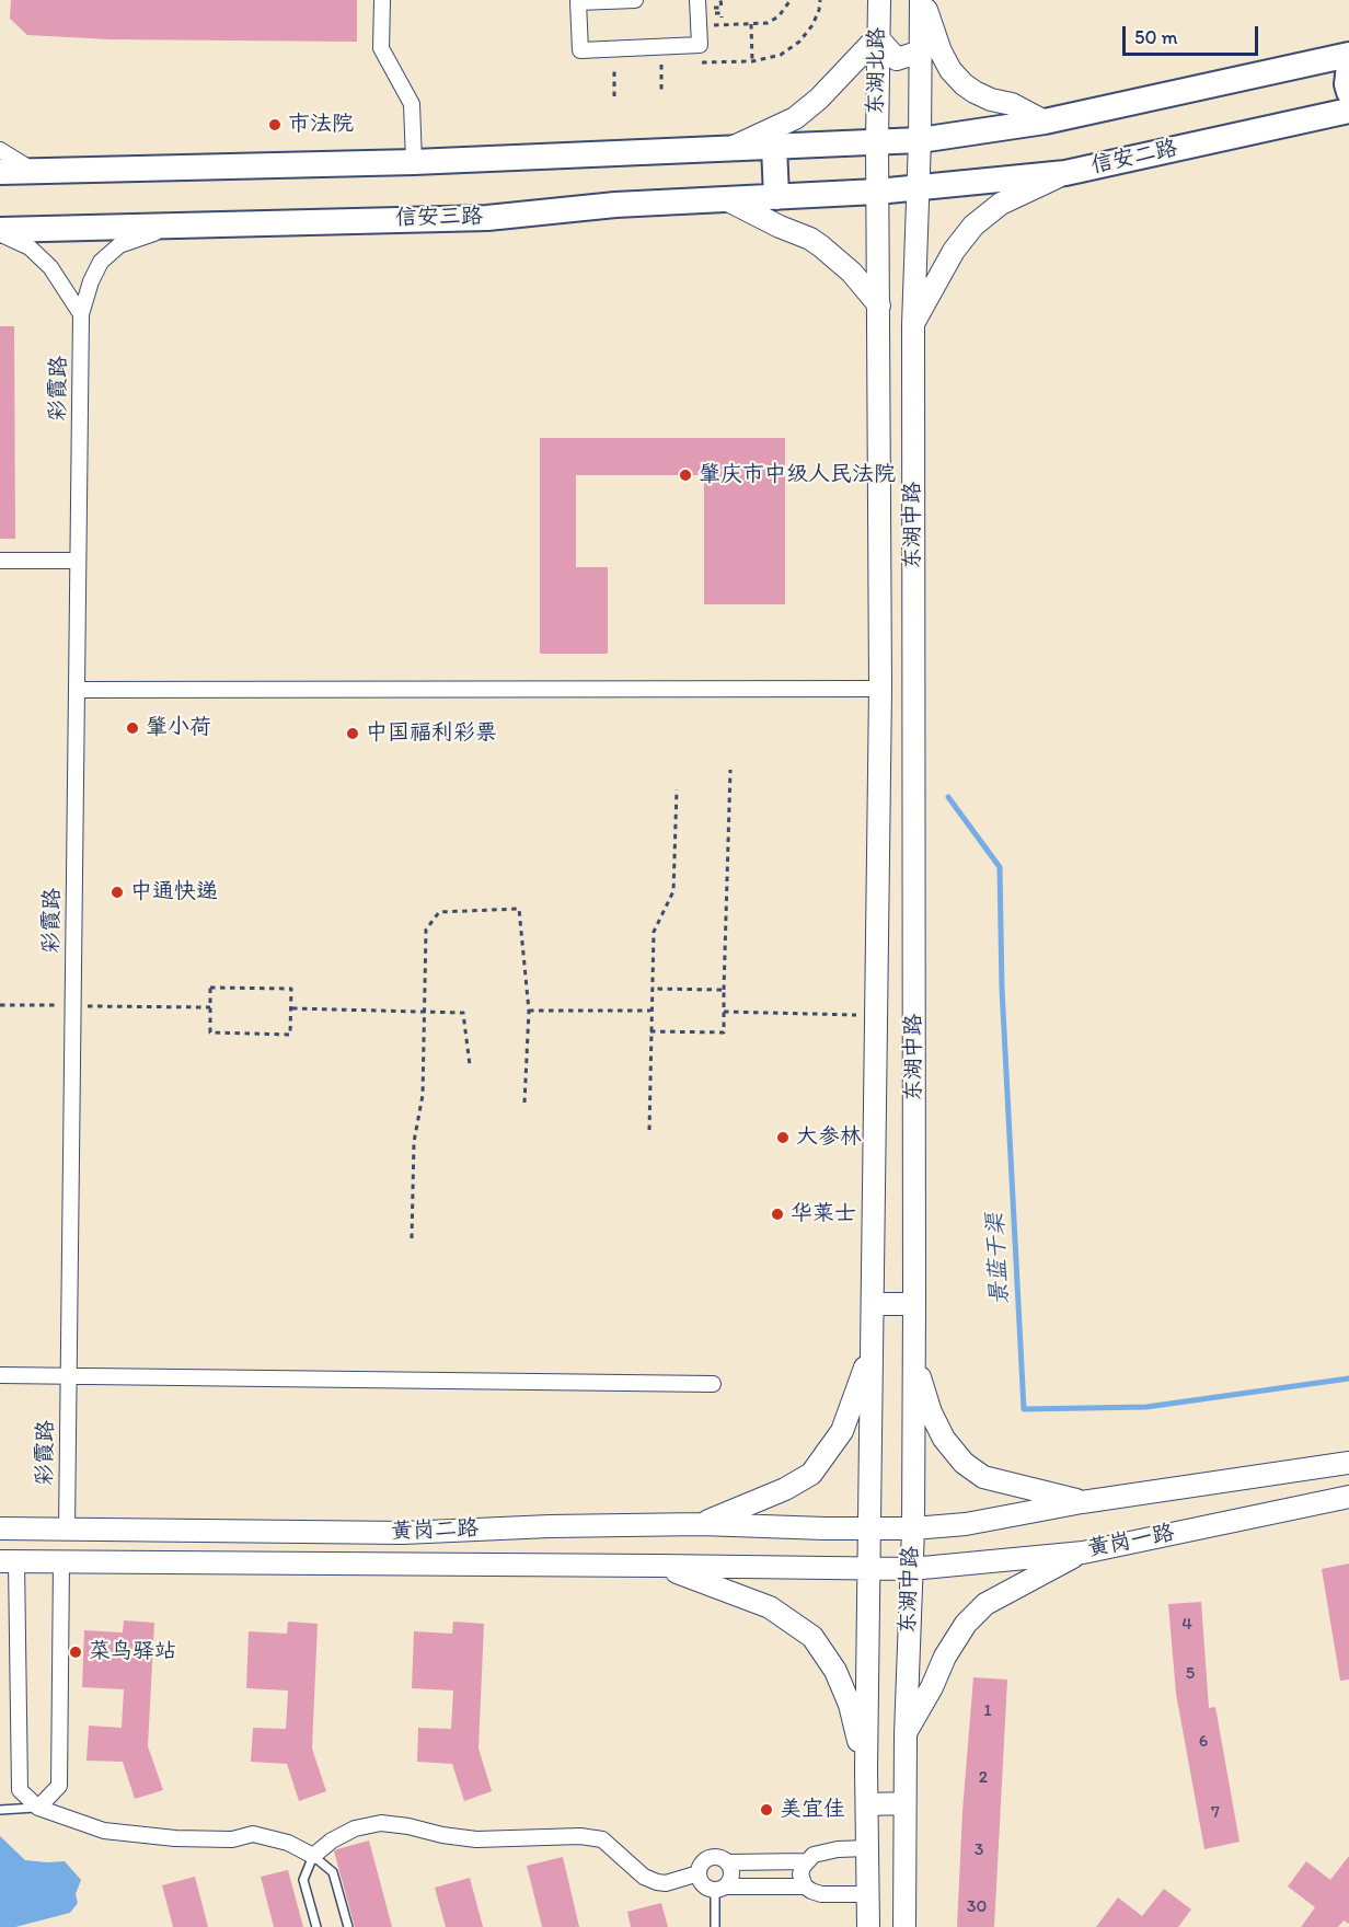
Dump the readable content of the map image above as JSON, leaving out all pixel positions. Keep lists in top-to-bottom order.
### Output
{
  "streets": {
    "main road": [
      "东湖北路",
      "信安二路",
      "信安三路",
      "东湖中路",
      "黄岗二路",
      "黄岗一路"
    ],
    "street": ["彩霞路"]
  },
  "crossings": [
    ["东湖北路", "信安二路"],
    ["东湖北路", "信安三路"],
    ["东湖北路", "东湖中路"],
    ["信安二路", "信安三路"],
    ["信安二路", "东湖中路"],
    ["信安三路", "彩霞路"],
    ["信安三路", "东湖中路"],
    ["彩霞路", "黄岗二路"],
    ["东湖中路", "黄岗二路"],
    ["东湖中路", "黄岗一路"],
    ["黄岗二路", "黄岗一路"]
  ],
  "water": ["景蓝干渠"],
  "places": [
    "市法院",
    "肇庆市中级人民法院",
    "肇小荷",
    "中国福利彩票",
    "中通快递",
    "大参林",
    "华莱士",
    "菜鸟驿站",
    "美宜佳"
  ],
  "house_numbers": [
    "4",
    "5",
    "1",
    "6",
    "2",
    "7",
    "3",
    "30"
  ],
  "scale_bar": "50 m"
}
